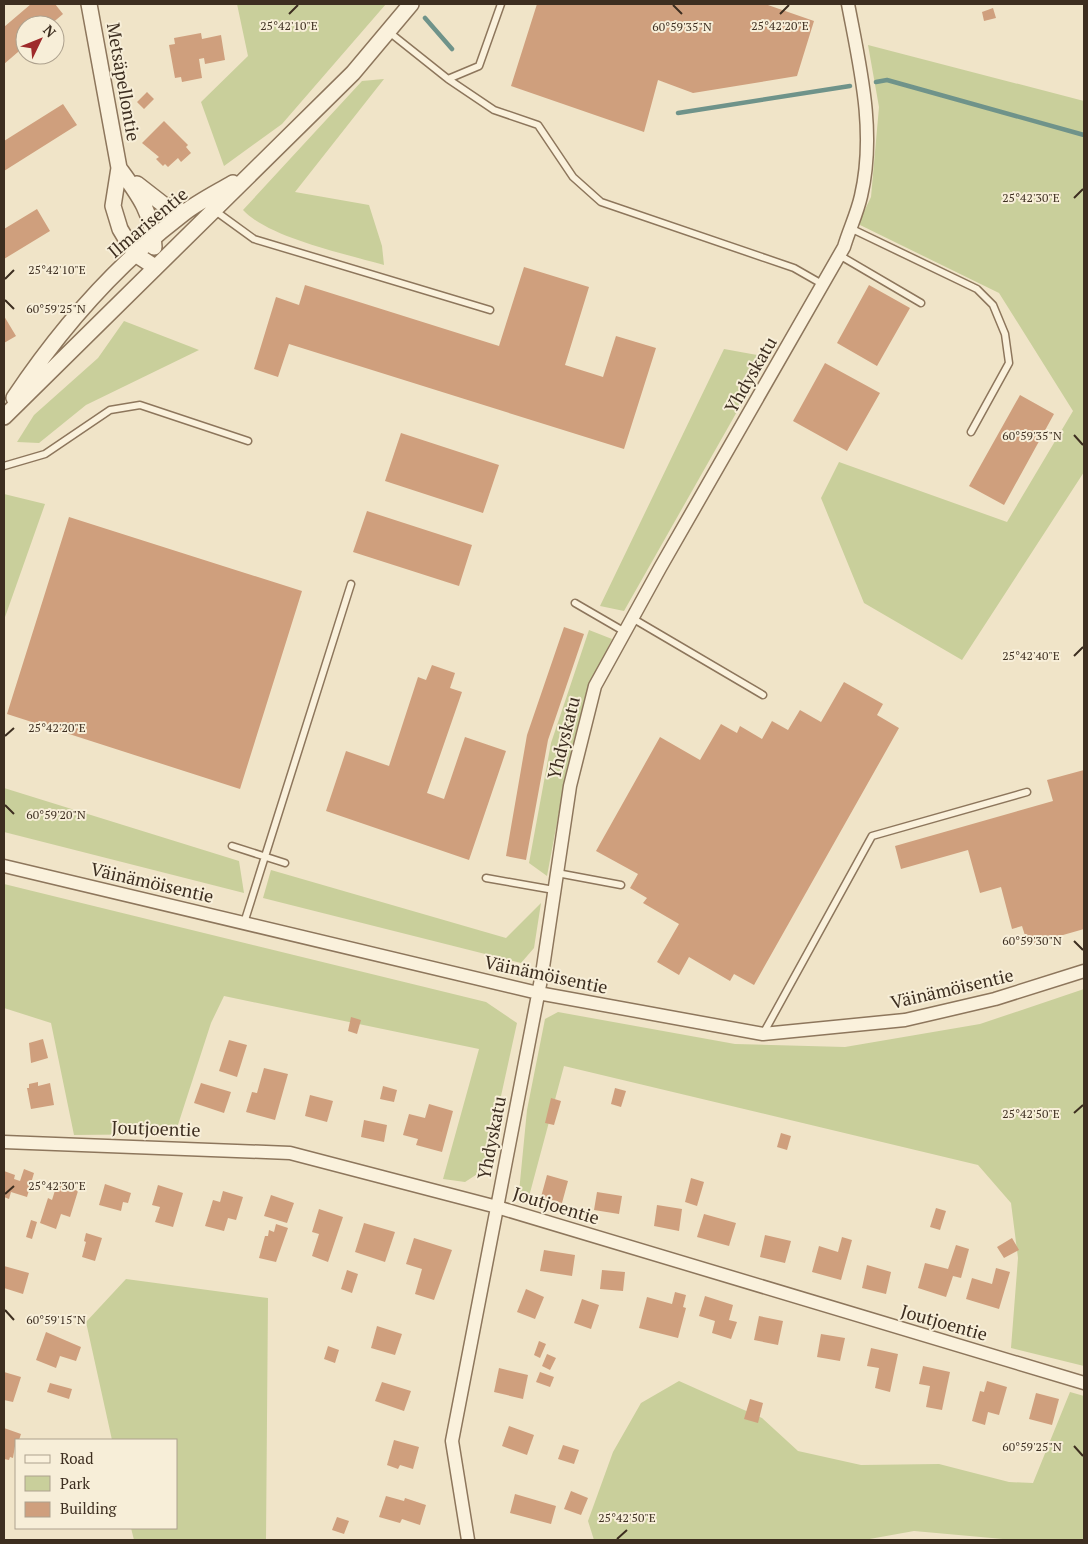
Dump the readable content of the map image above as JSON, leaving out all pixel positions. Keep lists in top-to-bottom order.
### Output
{
  "streets": {
    "street": [
      "Metsäpellontie",
      "Ilmarisentie",
      "Yhdyskatu",
      "Väinämöisentie",
      "Joutjoentie"
    ]
  },
  "crossings": [
    ["Metsäpellontie", "Ilmarisentie"],
    ["Yhdyskatu", "Väinämöisentie"],
    ["Yhdyskatu", "Joutjoentie"]
  ],
  "legend": ["Road", "Park", "Building"],
  "north": "top right",
  "coordinates": [
    "25°42'10\"E",
    "25°42'20\"E",
    "60°59'35\"N",
    "25°42'30\"E",
    "60°59'25\"N",
    "25°42'40\"E",
    "60°59'20\"N",
    "60°59'30\"N",
    "25°42'50\"E",
    "60°59'15\"N"
  ]
}
